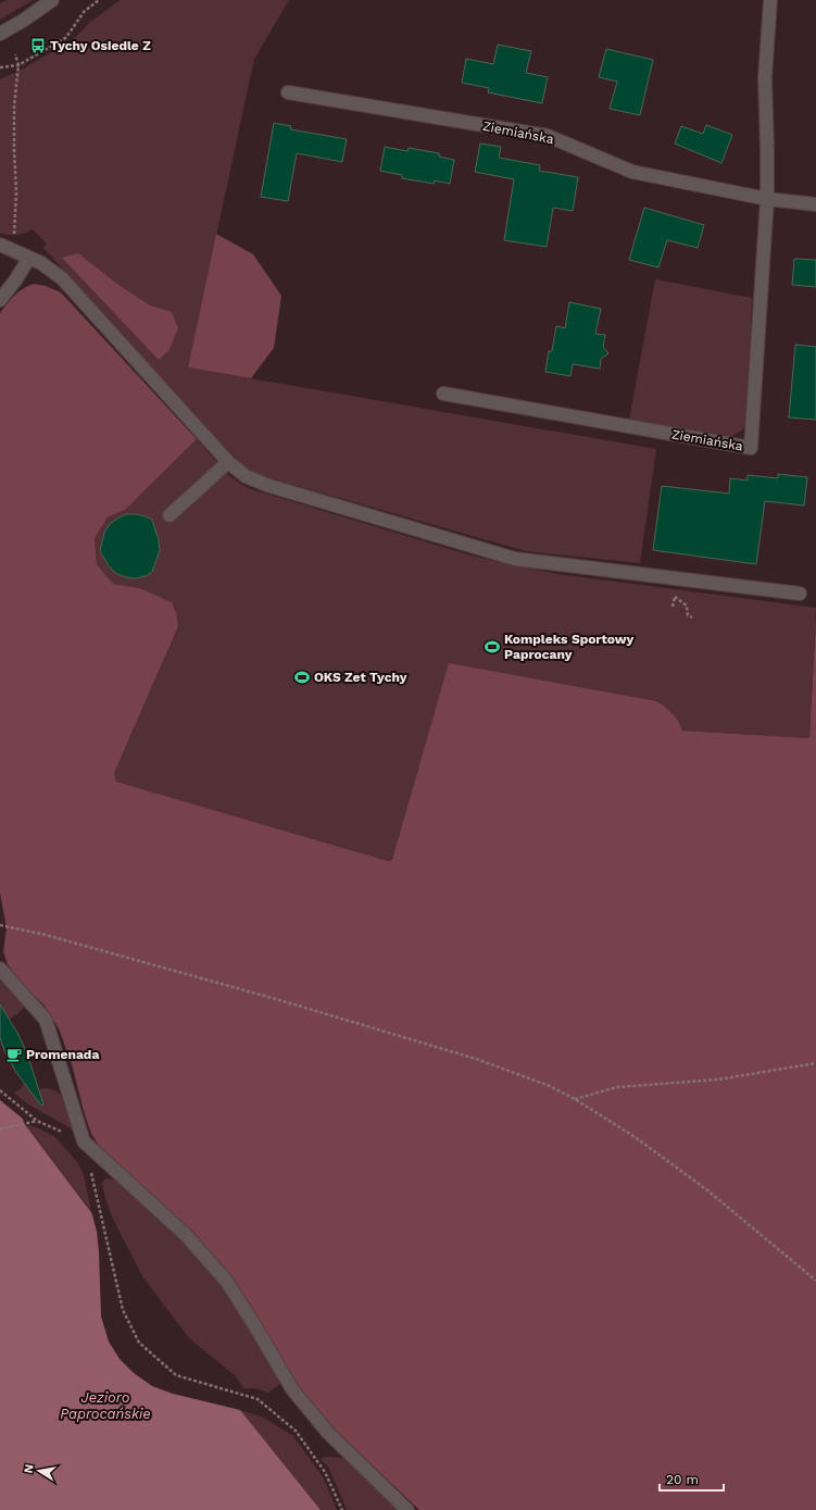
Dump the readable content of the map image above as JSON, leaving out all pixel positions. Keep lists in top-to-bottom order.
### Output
{
  "streets": {
    "street": ["Ziemiańska"]
  },
  "water": ["Jezioro Paprocańskie"],
  "places": {
    "bus stop": ["Tychy Osiedle Z"],
    "sports": ["Kompleks Sportowy Paprocany", "OKS Zet Tychy"],
    "cafe": ["Promenada"]
  },
  "scale_bar": "20 m",
  "north": "left"
}
